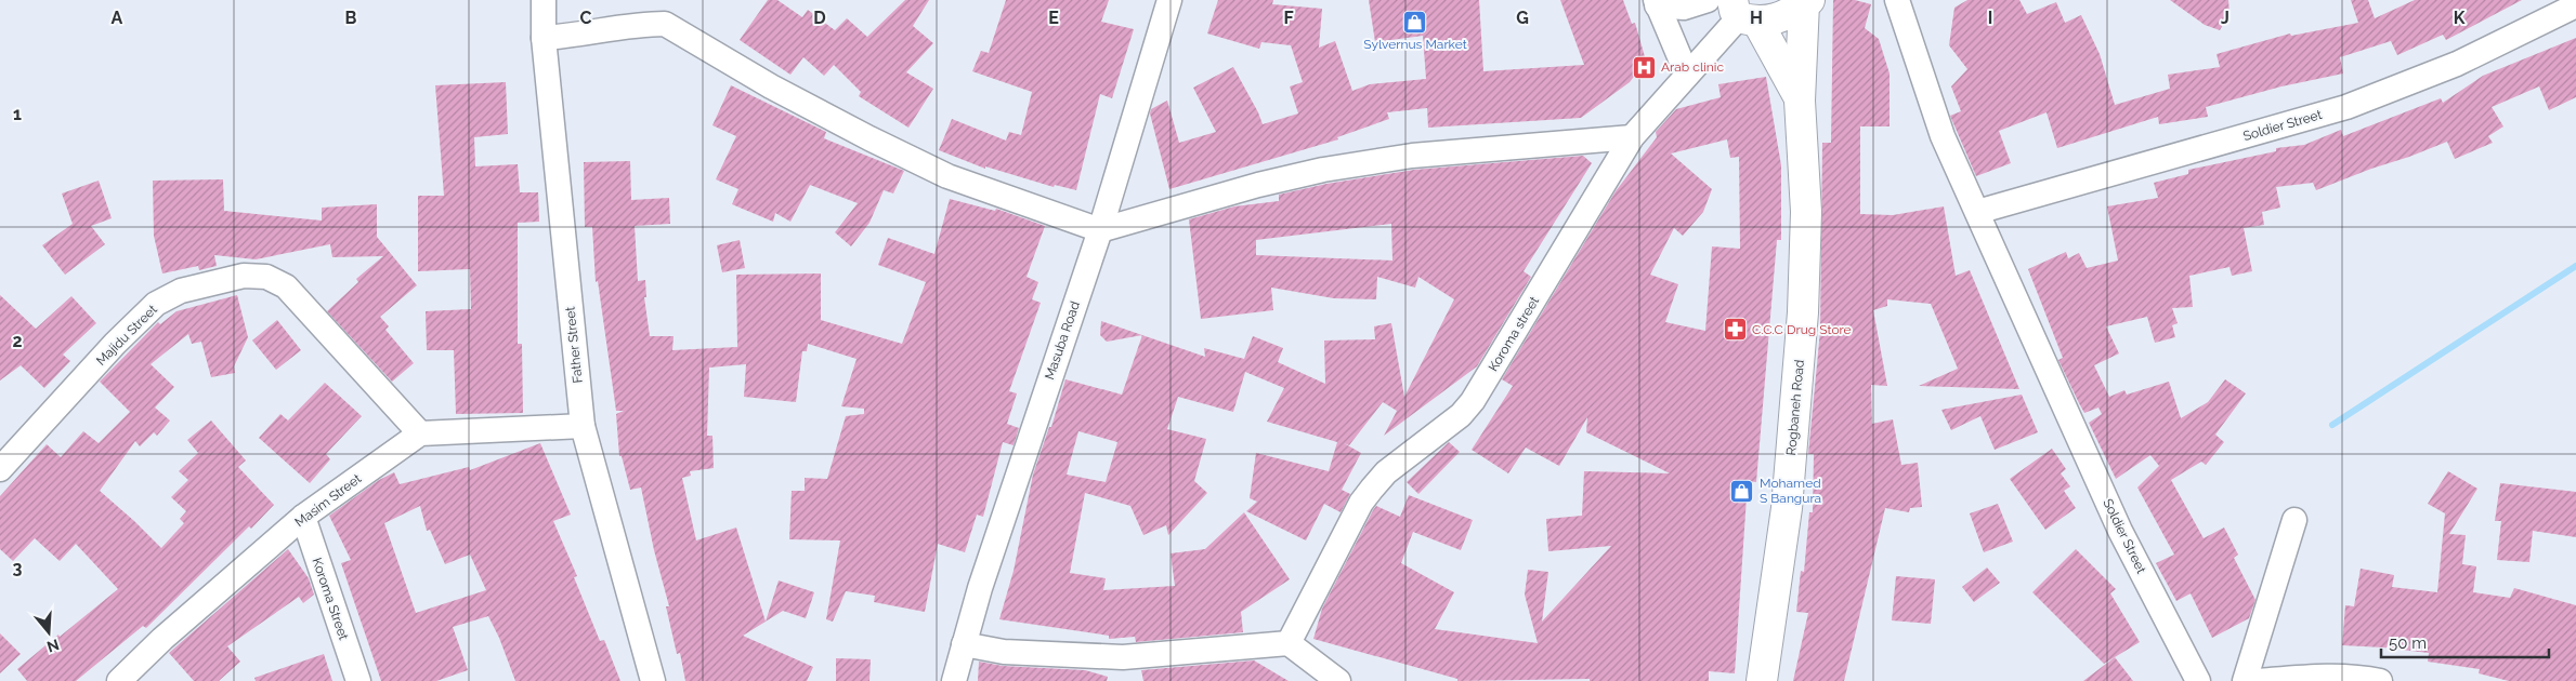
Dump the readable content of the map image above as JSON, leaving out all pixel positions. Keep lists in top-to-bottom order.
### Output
{
  "streets": {
    "main road": ["Rogbaneh Road"],
    "street": [
      "Soldier Street",
      "Koroma street",
      "Majidu Street",
      "Masuba Road",
      "Father Street",
      "Masim Street",
      "Koroma Street"
    ]
  },
  "crossings": [
    ["Majidu Street", "Masim Street"],
    ["Masim Street", "Koroma Street"]
  ],
  "places": {
    "shop": ["Sylvernus Market", "Mohamed S Bangura"],
    "hospital": ["Arab clinic"],
    "pharmacy": ["C.C.C Drug Store"]
  },
  "scale_bar": "50 m",
  "north": "bottom",
  "grid": {
    "columns": [
      "A",
      "B",
      "C",
      "D",
      "E",
      "F",
      "G",
      "H",
      "I",
      "J",
      "K"
    ],
    "rows": ["1", "2", "3"]
  }
}
